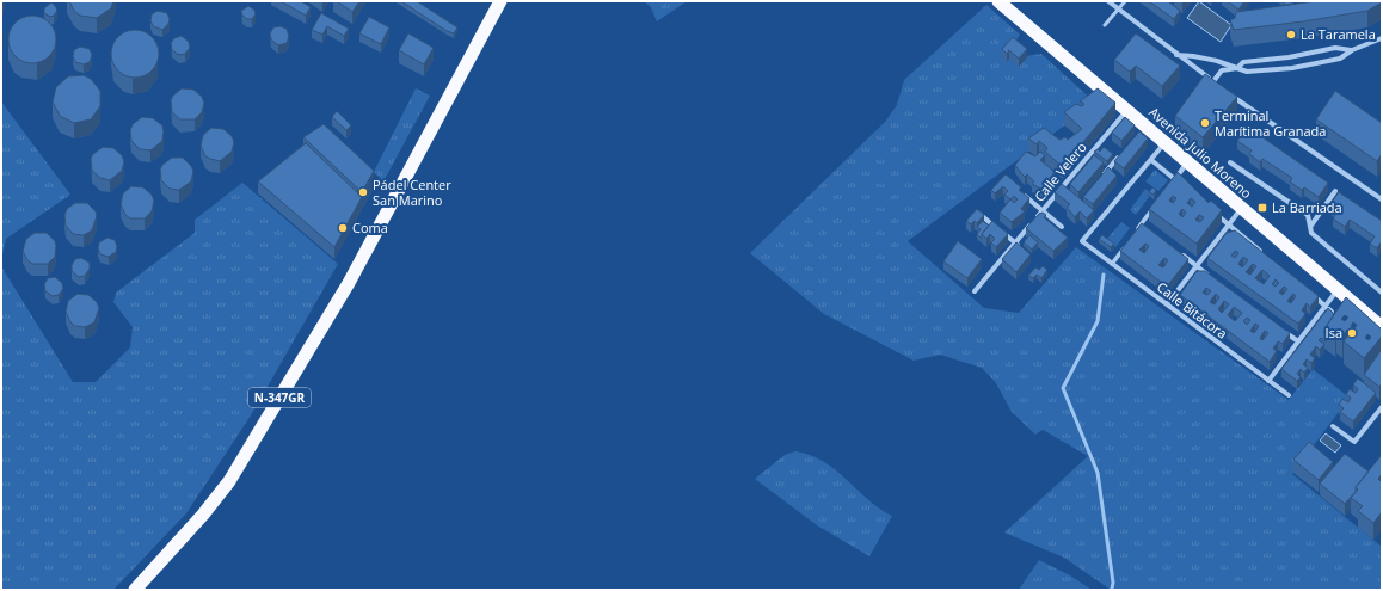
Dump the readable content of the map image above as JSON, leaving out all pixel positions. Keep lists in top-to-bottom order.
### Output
{
  "streets": {
    "highway": ["Avenida Julio Moreno", "N-347GR"],
    "street": ["Calle Velero", "Calle Bitácora"]
  },
  "crossings": [
    ["Avenida Julio Moreno", "Calle Velero"]
  ],
  "places": {
    "other": [
      "La Taramela",
      "Terminal Marítima Granada",
      "Pádel Center San Marino",
      "Coma",
      "Isa"
    ],
    "transit": ["La Barriada"]
  }
}
